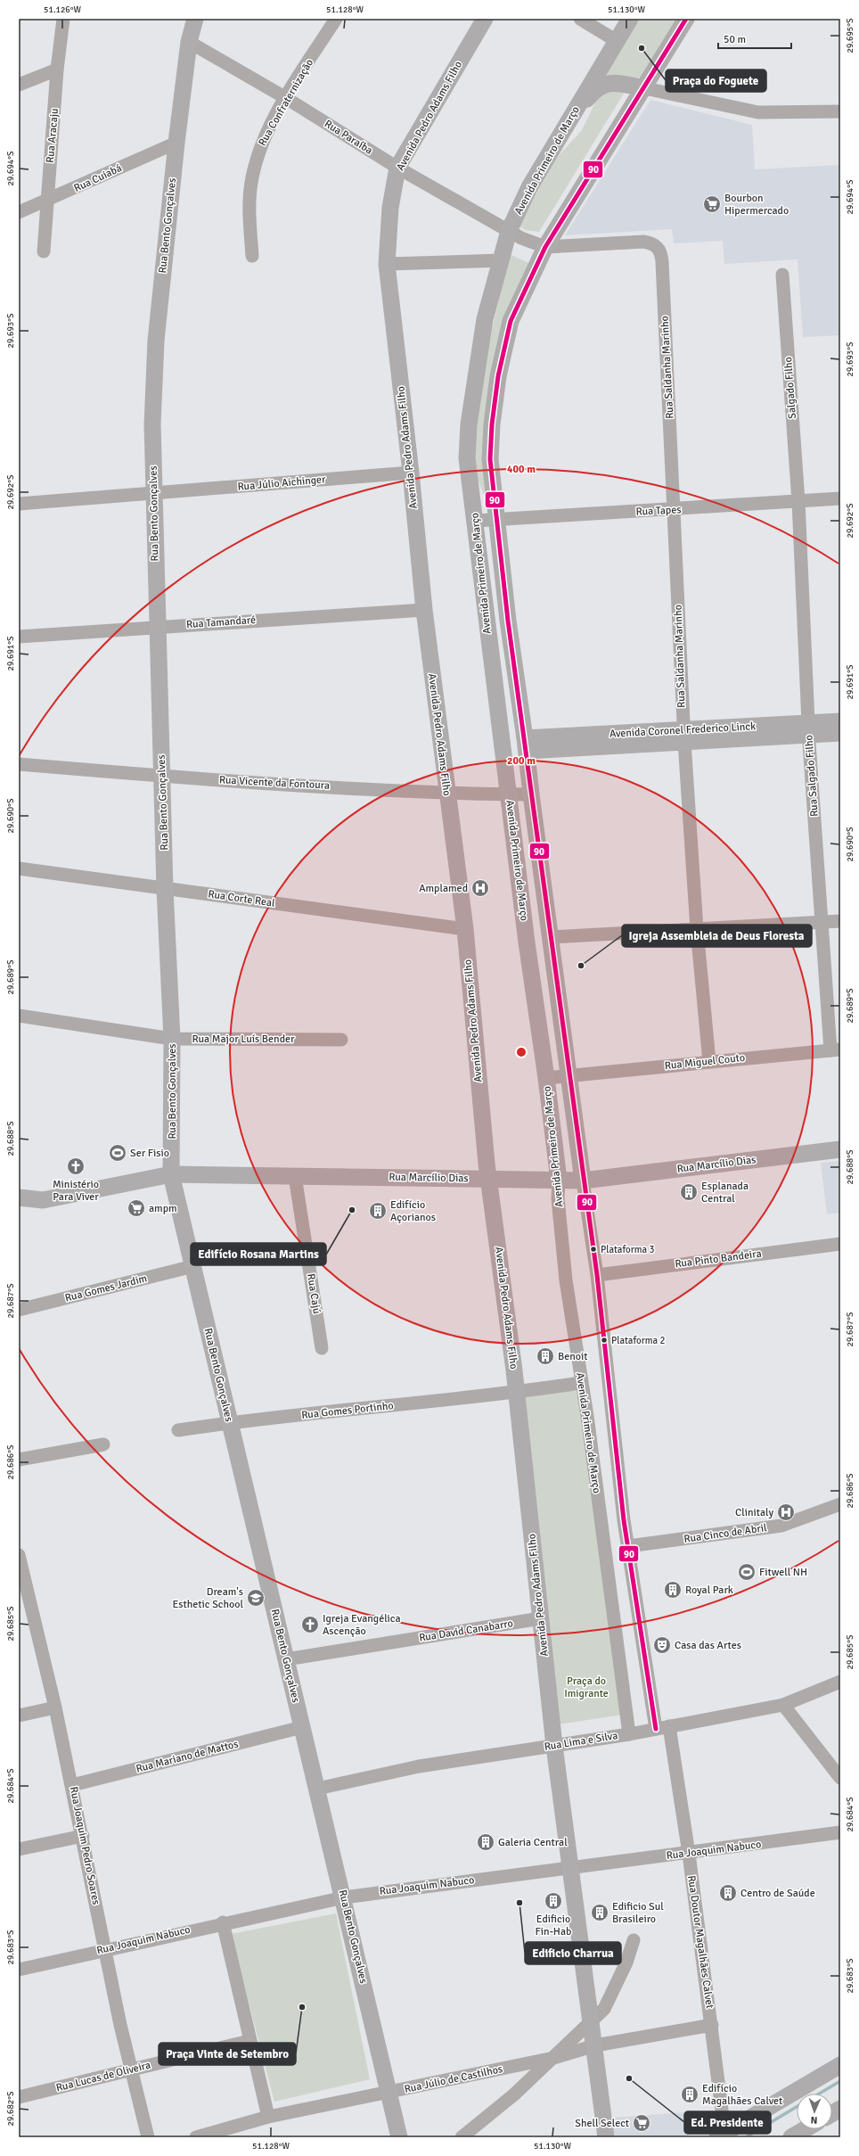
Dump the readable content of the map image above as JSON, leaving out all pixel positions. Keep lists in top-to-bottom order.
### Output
{
  "streets": {
    "main road": [
      "Avenida Pedro Adams Filho",
      "Avenida Primeiro de Março",
      "Rua Bento Gonçalves",
      "Avenida Coronel Frederico Linck",
      "Rua Marcílio Dias"
    ],
    "street": [
      "Rua Confraternização",
      "Rua Aracaju",
      "Rua Paraíba",
      "Rua Cuiabá",
      "Rua Saldanha Marinho",
      "Salgado Filho",
      "Rua Júlio Aichinger",
      "Rua Tapes",
      "Rua Tamandaré",
      "Rua Salgado Filho",
      "Rua Vicente da Fontoura",
      "Rua Corte Real",
      "Rua Major Luís Bender",
      "Rua Miguel Couto",
      "Rua Pinto Bandeira",
      "Rua Gomes Jardim",
      "Rua Cajú",
      "Rua Gomes Portinho",
      "Rua Cinco de Abril",
      "Rua David Canabarro",
      "Rua Lima e Silva",
      "Rua Mariano de Mattos",
      "Rua Joaquim Pedro Soares",
      "Rua Joaquim Nabuco",
      "Rua Doutor Magalhães Calvet",
      "Rua Lucas de Oliveira",
      "Rua Júlio de Castilhos"
    ]
  },
  "crossings": [
    ["Rua Confraternização", "Rua Paraíba"],
    ["Avenida Pedro Adams Filho", "Rua Paraíba"],
    ["Avenida Pedro Adams Filho", "Rua Júlio Aichinger"],
    ["Avenida Pedro Adams Filho", "Rua Tamandaré"],
    ["Avenida Pedro Adams Filho", "Rua Vicente da Fontoura"],
    ["Avenida Pedro Adams Filho", "Rua Corte Real"],
    ["Avenida Pedro Adams Filho", "Rua Marcílio Dias"],
    ["Avenida Pedro Adams Filho", "Rua Gomes Portinho"],
    ["Avenida Pedro Adams Filho", "Rua David Canabarro"],
    ["Avenida Pedro Adams Filho", "Rua Lima e Silva"],
    ["Avenida Pedro Adams Filho", "Rua Joaquim Nabuco"],
    ["Avenida Pedro Adams Filho", "Rua Júlio de Castilhos"],
    ["Rua Aracaju", "Rua Cuiabá"],
    ["Rua Paraíba", "Avenida Primeiro de Março"],
    ["Rua Paraíba", "Rua Bento Gonçalves"],
    ["Rua Paraíba", "Rua Saldanha Marinho"],
    ["Avenida Primeiro de Março", "Rua Saldanha Marinho"],
    ["Avenida Primeiro de Março", "Rua Tapes"],
    ["Avenida Primeiro de Março", "Avenida Coronel Frederico Linck"],
    ["Avenida Primeiro de Março", "Rua Vicente da Fontoura"],
    ["Avenida Primeiro de Março", "Rua Miguel Couto"],
    ["Avenida Primeiro de Março", "Rua Marcílio Dias"],
    ["Avenida Primeiro de Março", "Rua Pinto Bandeira"],
    ["Avenida Primeiro de Março", "Rua Gomes Portinho"],
    ["Avenida Primeiro de Março", "Rua Cinco de Abril"],
    ["Avenida Primeiro de Março", "Rua Lima e Silva"],
    ["Rua Cuiabá", "Rua Bento Gonçalves"],
    ["Rua Bento Gonçalves", "Rua Júlio Aichinger"],
    ["Rua Bento Gonçalves", "Rua Tamandaré"],
    ["Rua Bento Gonçalves", "Rua Vicente da Fontoura"],
    ["Rua Bento Gonçalves", "Rua Corte Real"],
    ["Rua Bento Gonçalves", "Rua Major Luís Bender"],
    ["Rua Bento Gonçalves", "Rua Marcílio Dias"],
    ["Rua Bento Gonçalves", "Rua Gomes Jardim"],
    ["Rua Bento Gonçalves", "Rua Gomes Portinho"],
    ["Rua Bento Gonçalves", "Rua David Canabarro"],
    ["Rua Bento Gonçalves", "Rua Lima e Silva"],
    ["Rua Bento Gonçalves", "Rua Mariano de Mattos"],
    ["Rua Bento Gonçalves", "Rua Joaquim Nabuco"],
    ["Rua Bento Gonçalves", "Rua Júlio de Castilhos"],
    ["Rua Saldanha Marinho", "Rua Tapes"],
    ["Rua Saldanha Marinho", "Avenida Coronel Frederico Linck"],
    ["Rua Saldanha Marinho", "Rua Miguel Couto"],
    ["Salgado Filho", "Rua Tapes"],
    ["Salgado Filho", "Rua Salgado Filho"],
    ["Rua Tapes", "Rua Salgado Filho"],
    ["Avenida Coronel Frederico Linck", "Rua Salgado Filho"],
    ["Rua Salgado Filho", "Rua Miguel Couto"],
    ["Rua Marcílio Dias", "Rua Cajú"],
    ["Rua Lima e Silva", "Rua Doutor Magalhães Calvet"],
    ["Rua Mariano de Mattos", "Rua Joaquim Pedro Soares"],
    ["Rua Joaquim Pedro Soares", "Rua Joaquim Nabuco"],
    ["Rua Joaquim Pedro Soares", "Rua Lucas de Oliveira"],
    ["Rua Joaquim Nabuco", "Rua Doutor Magalhães Calvet"],
    ["Rua Doutor Magalhães Calvet", "Rua Júlio de Castilhos"]
  ],
  "parks": ["Praça do Imigrante"],
  "places": {
    "other": [
      "Praça do Foguete",
      "Igreja Assembleia de Deus Floresta",
      "Edifício Rosana Martins",
      "Plataforma 3",
      "Plataforma 2",
      "Edificio Charrua",
      "Praça Vinte de Setembro",
      "Ed. Presidente"
    ],
    "supermarket": ["Bourbon Hipermercado", "ampm", "Shell Select"],
    "hospital": ["Amplamed", "Clinitaly"],
    "sports": ["Ser Fisio", "Fitwell NH"],
    "church": ["Ministério Para Viver", "Igreja Evangélica Ascenção"],
    "building": [
      "Esplanada Central",
      "Edifício Açorianos",
      "Benoit",
      "Royal Park",
      "Galeria Central",
      "Centro de Saúde",
      "Edificio Fin-Hab",
      "Edificio Sul Brasileiro",
      "Edifício Magalhães Calvet"
    ],
    "school or university": ["Dream's Esthetic School"],
    "theatre": ["Casa das Artes"]
  },
  "lines": ["transit line 90"],
  "scale_bar": "50 m",
  "north": "bottom",
  "coordinates": [
    "51.126°W",
    "51.128°W",
    "51.130°W",
    "29.695°S",
    "29.694°S",
    "29.693°S",
    "29.692°S",
    "29.691°S",
    "29.690°S",
    "29.689°S",
    "29.688°S",
    "29.687°S",
    "29.686°S",
    "29.685°S",
    "29.684°S",
    "29.683°S",
    "29.682°S"
  ],
  "rings": ["400 m", "200 m"]
}
